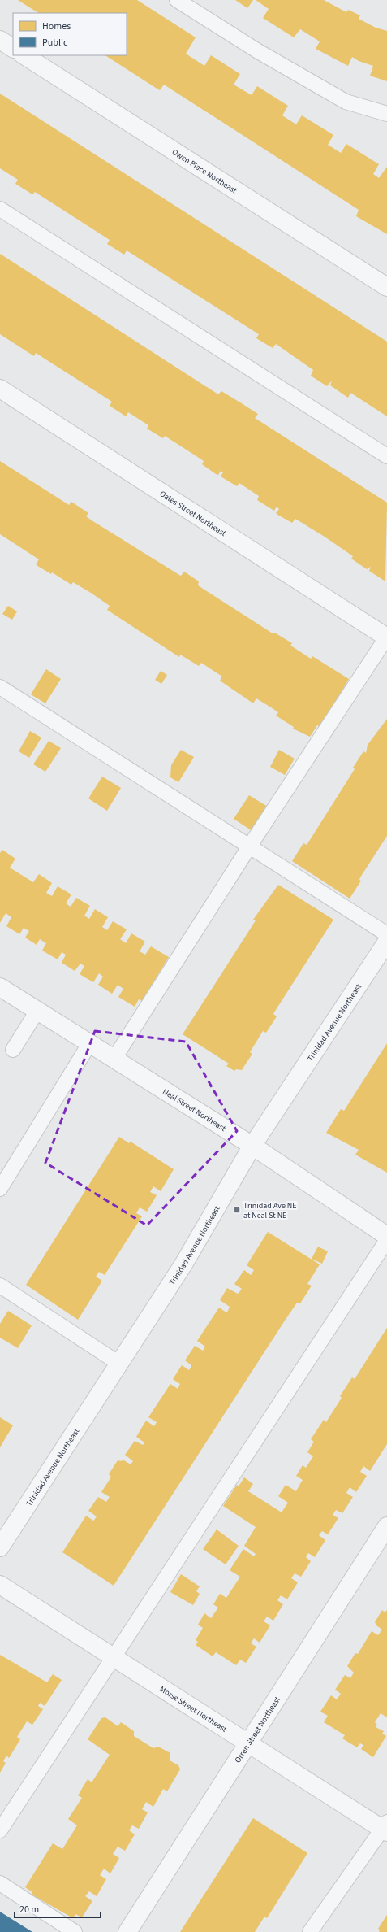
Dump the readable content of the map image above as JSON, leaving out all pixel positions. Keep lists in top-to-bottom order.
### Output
{
  "streets": {
    "street": [
      "Owen Place Northeast",
      "Oates Street Northeast",
      "Trinidad Avenue Northeast",
      "Neal Street Northeast",
      "Morse Street Northeast",
      "Orren Street Northeast"
    ]
  },
  "crossings": [
    ["Trinidad Avenue Northeast", "Neal Street Northeast"],
    ["Morse Street Northeast", "Orren Street Northeast"]
  ],
  "places": {
    "transit": ["Trinidad Ave NE at Neal St NE"]
  },
  "legend": ["Homes", "Public"],
  "scale_bar": "20 m"
}
